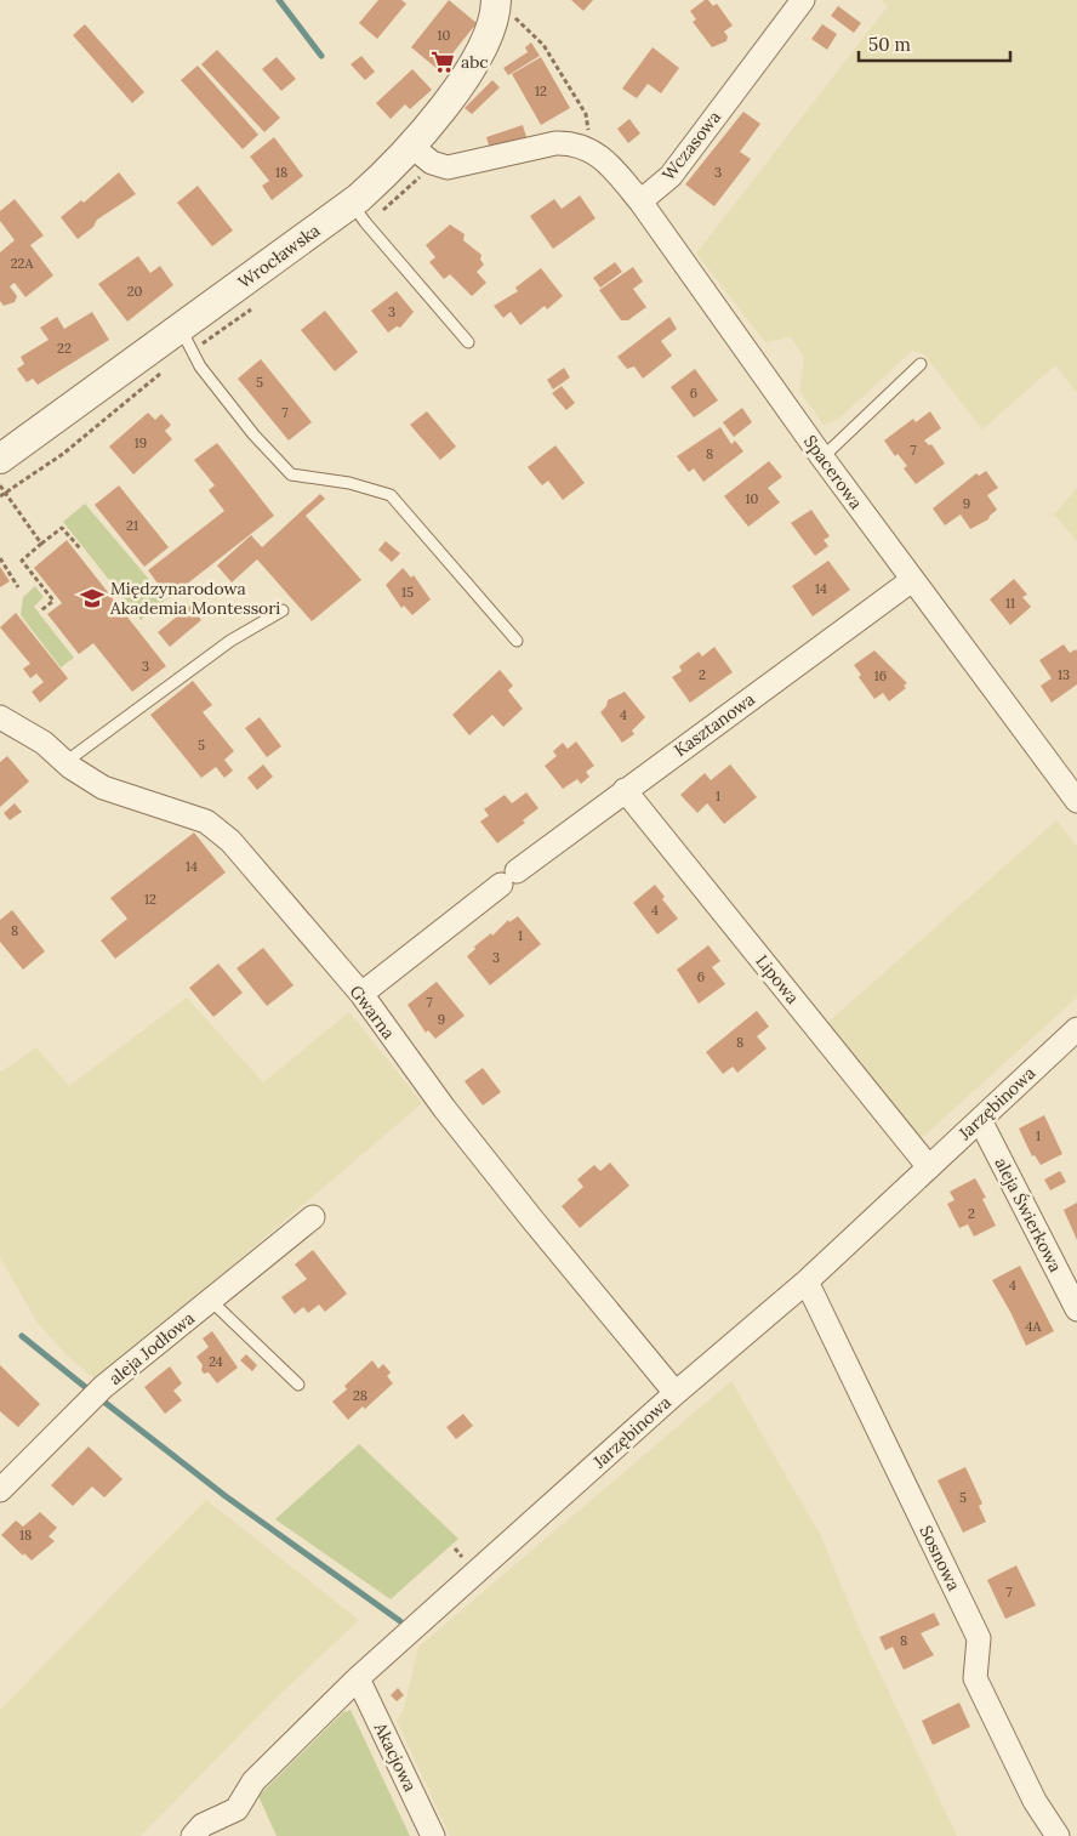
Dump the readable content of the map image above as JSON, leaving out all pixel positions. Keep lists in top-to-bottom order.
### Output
{
  "streets": {
    "street": [
      "Wczasowa",
      "Wrocławska",
      "Spacerowa",
      "Kasztanowa",
      "Lipowa",
      "Gwarna",
      "Jarzębinowa",
      "aleja Świerkowa",
      "aleja Jodłowa",
      "Sosnowa",
      "Akacjowa"
    ]
  },
  "crossings": [
    ["Wczasowa", "Spacerowa"],
    ["Spacerowa", "Kasztanowa"],
    ["Kasztanowa", "Lipowa"],
    ["Kasztanowa", "Gwarna"],
    ["Lipowa", "Jarzębinowa"],
    ["Gwarna", "Jarzębinowa"],
    ["Jarzębinowa", "aleja Świerkowa"],
    ["Jarzębinowa", "Sosnowa"],
    ["Jarzębinowa", "Akacjowa"]
  ],
  "places": {
    "supermarket": ["abc"],
    "school or university": ["Międzynarodowa Akademia Montessori"]
  },
  "house_numbers": [
    "10",
    "12",
    "18",
    "3",
    "22A",
    "20",
    "3",
    "22",
    "5",
    "6",
    "7",
    "19",
    "7",
    "8",
    "10",
    "9",
    "21",
    "14",
    "15",
    "11",
    "3",
    "2",
    "13",
    "16",
    "4",
    "5",
    "1",
    "14",
    "12",
    "4",
    "8",
    "1",
    "3",
    "6",
    "7",
    "9",
    "8",
    "1",
    "2",
    "4",
    "4A",
    "24",
    "28",
    "5",
    "18",
    "7",
    "8"
  ],
  "scale_bar": "50 m"
}
